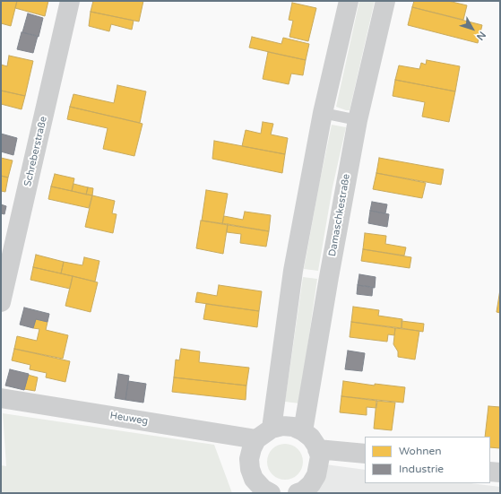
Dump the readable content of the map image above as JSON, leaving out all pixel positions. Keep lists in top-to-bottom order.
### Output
{
  "streets": {
    "street": ["Schreberstraße", "Damaschkestraße", "Heuweg"]
  },
  "legend": ["Wohnen", "Industrie"],
  "north": "bottom right"
}
